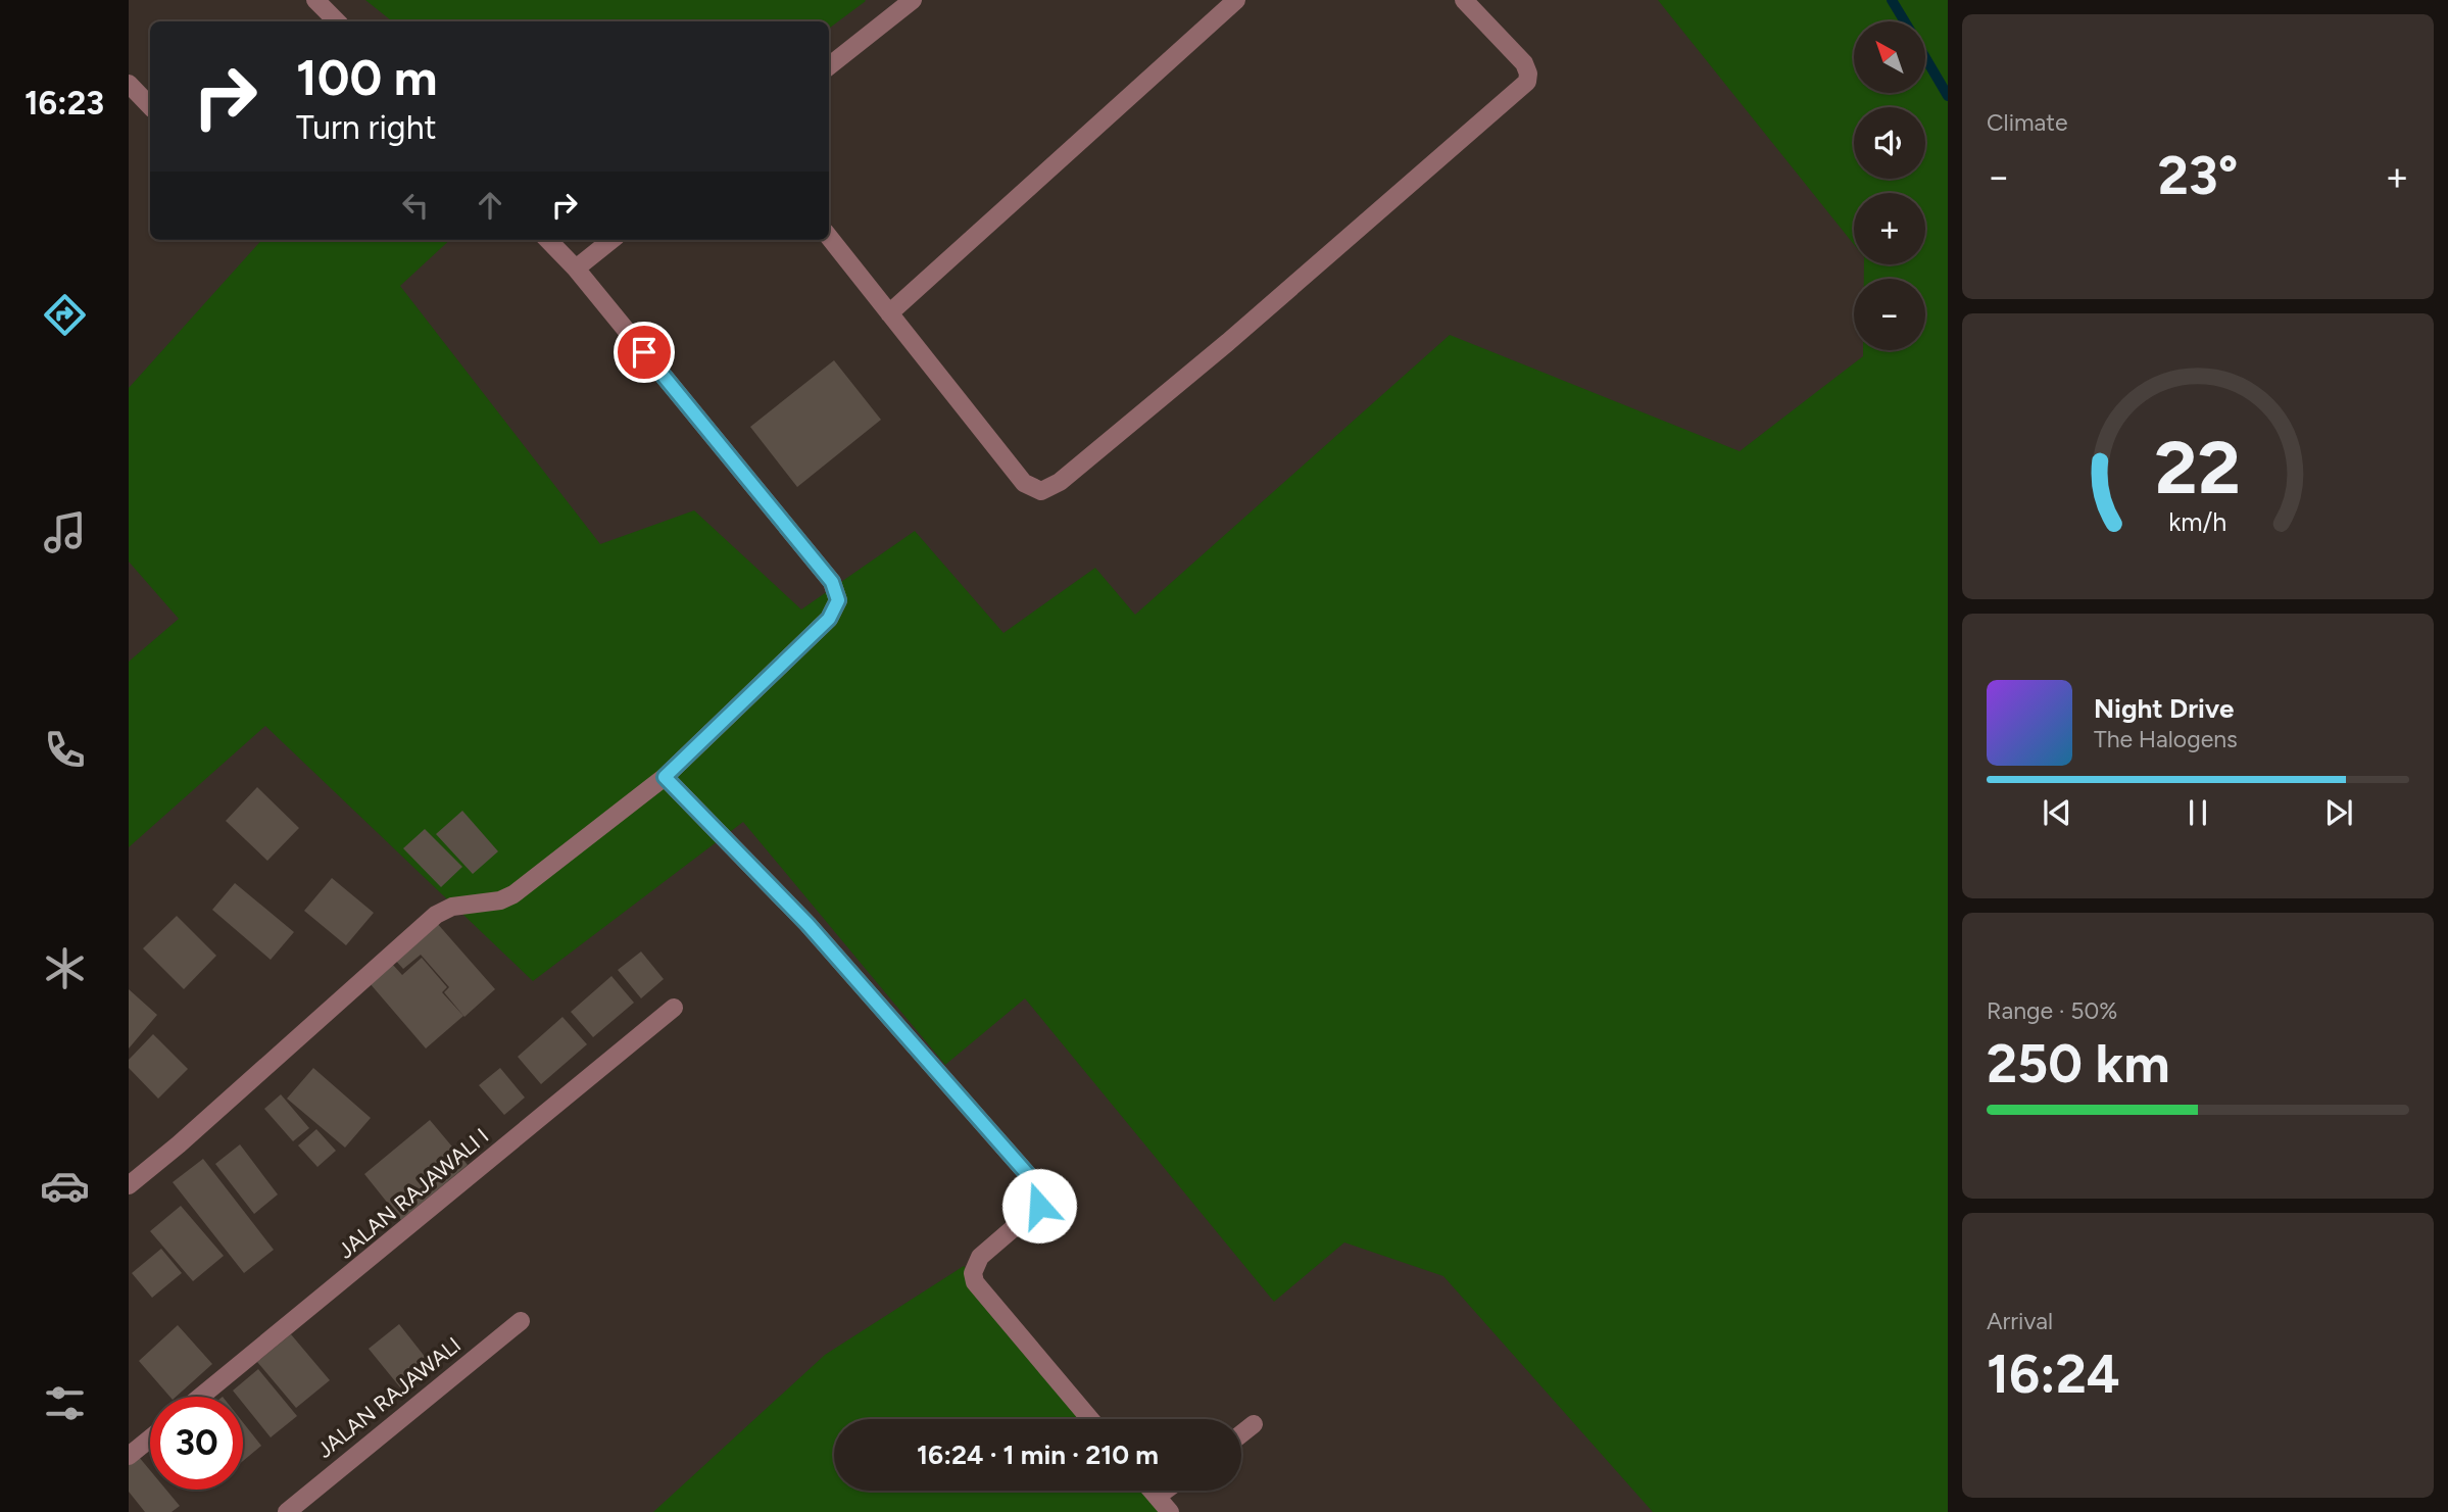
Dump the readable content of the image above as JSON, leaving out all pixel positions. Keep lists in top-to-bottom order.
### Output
{
  "streets": {
    "street": ["JALAN RAJAWALI I", "JALAN RAJAWALI"]
  },
  "north": "top left",
  "page": {
    "tabs": "16:23",
    "tile": [
      "Climate",
      ["Range · 50%", "250 km"],
      ["Arrival", "16:24"]
    ],
    "map_buttons": ["+", "−"],
    "turn": ["100 m", "Turn right"],
    "heat": ["−", "23°", "+"],
    "song": ["Night Drive", "The Halogens"],
    "limit": "30",
    "trip": "16:24 · 1 min · 210 m",
    "gauge": ["22", "km/h"]
  }
}
